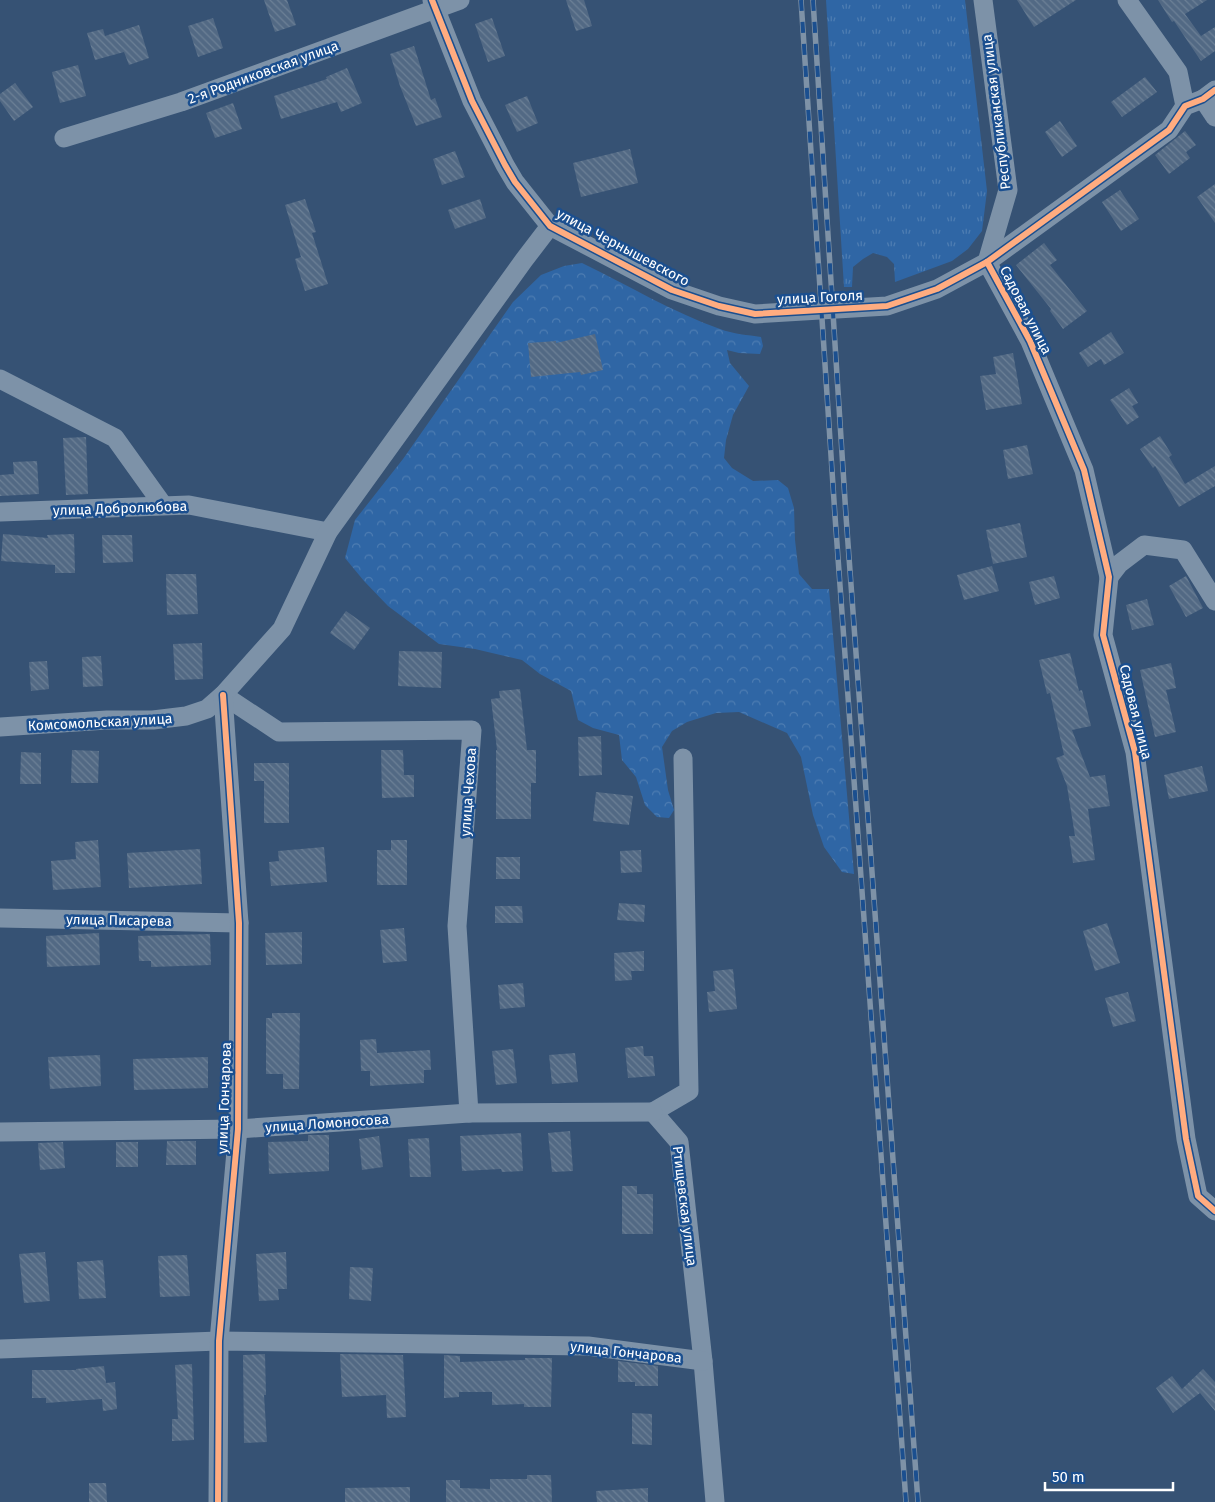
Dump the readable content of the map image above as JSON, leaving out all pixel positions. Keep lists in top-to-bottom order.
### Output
{
  "streets": {
    "street": [
      "2-я Родниковская улица",
      "Республиканская улица",
      "улица Чернышевского",
      "улица Гоголя",
      "Садовая улица",
      "улица Добролюбова",
      "Комсомольская улица",
      "улица Чехова",
      "улица Писарева",
      "улица Гончарова",
      "улица Ломоносова",
      "Ртищевская улица"
    ]
  },
  "crossings": [
    ["2-я Родниковская улица", "улица Чернышевского"],
    ["Республиканская улица", "улица Гоголя"],
    ["Республиканская улица", "Садовая улица"],
    ["улица Чернышевского", "улица Гоголя"],
    ["улица Чернышевского", "Комсомольская улица"],
    ["улица Гоголя", "Садовая улица"],
    ["улица Добролюбова", "Комсомольская улица"],
    ["Комсомольская улица", "улица Чехова"],
    ["Комсомольская улица", "улица Гончарова"],
    ["улица Чехова", "улица Гончарова"],
    ["улица Чехова", "улица Ломоносова"],
    ["улица Писарева", "улица Гончарова"],
    ["улица Гончарова", "улица Ломоносова"],
    ["улица Гончарова", "Ртищевская улица"],
    ["улица Ломоносова", "Ртищевская улица"]
  ],
  "scale_bar": "50 m"
}
